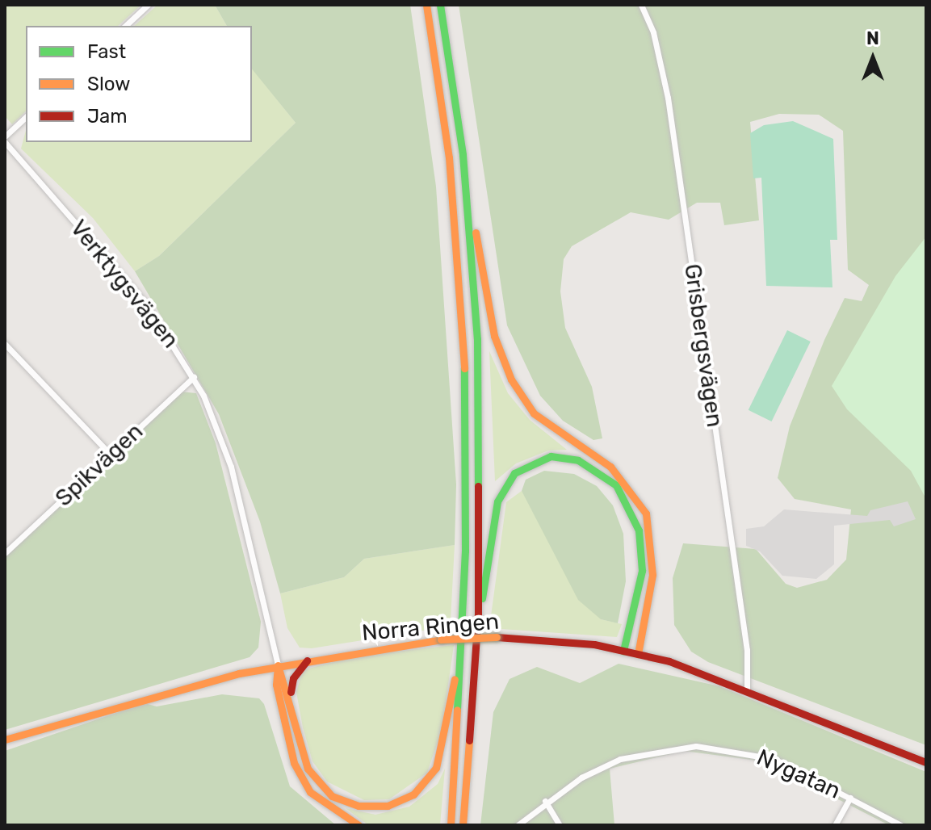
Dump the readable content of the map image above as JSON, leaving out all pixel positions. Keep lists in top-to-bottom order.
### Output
{
  "streets": {
    "main road": ["Norra Ringen"],
    "street": [
      "Verktygsvägen",
      "Grisbergsvägen",
      "Spikvägen",
      "Nygatan"
    ]
  },
  "crossings": [
    ["Verktygsvägen", "Spikvägen"],
    ["Verktygsvägen", "Norra Ringen"],
    ["Grisbergsvägen", "Norra Ringen"]
  ],
  "legend": ["Fast", "Slow", "Jam"],
  "north": "top"
}
